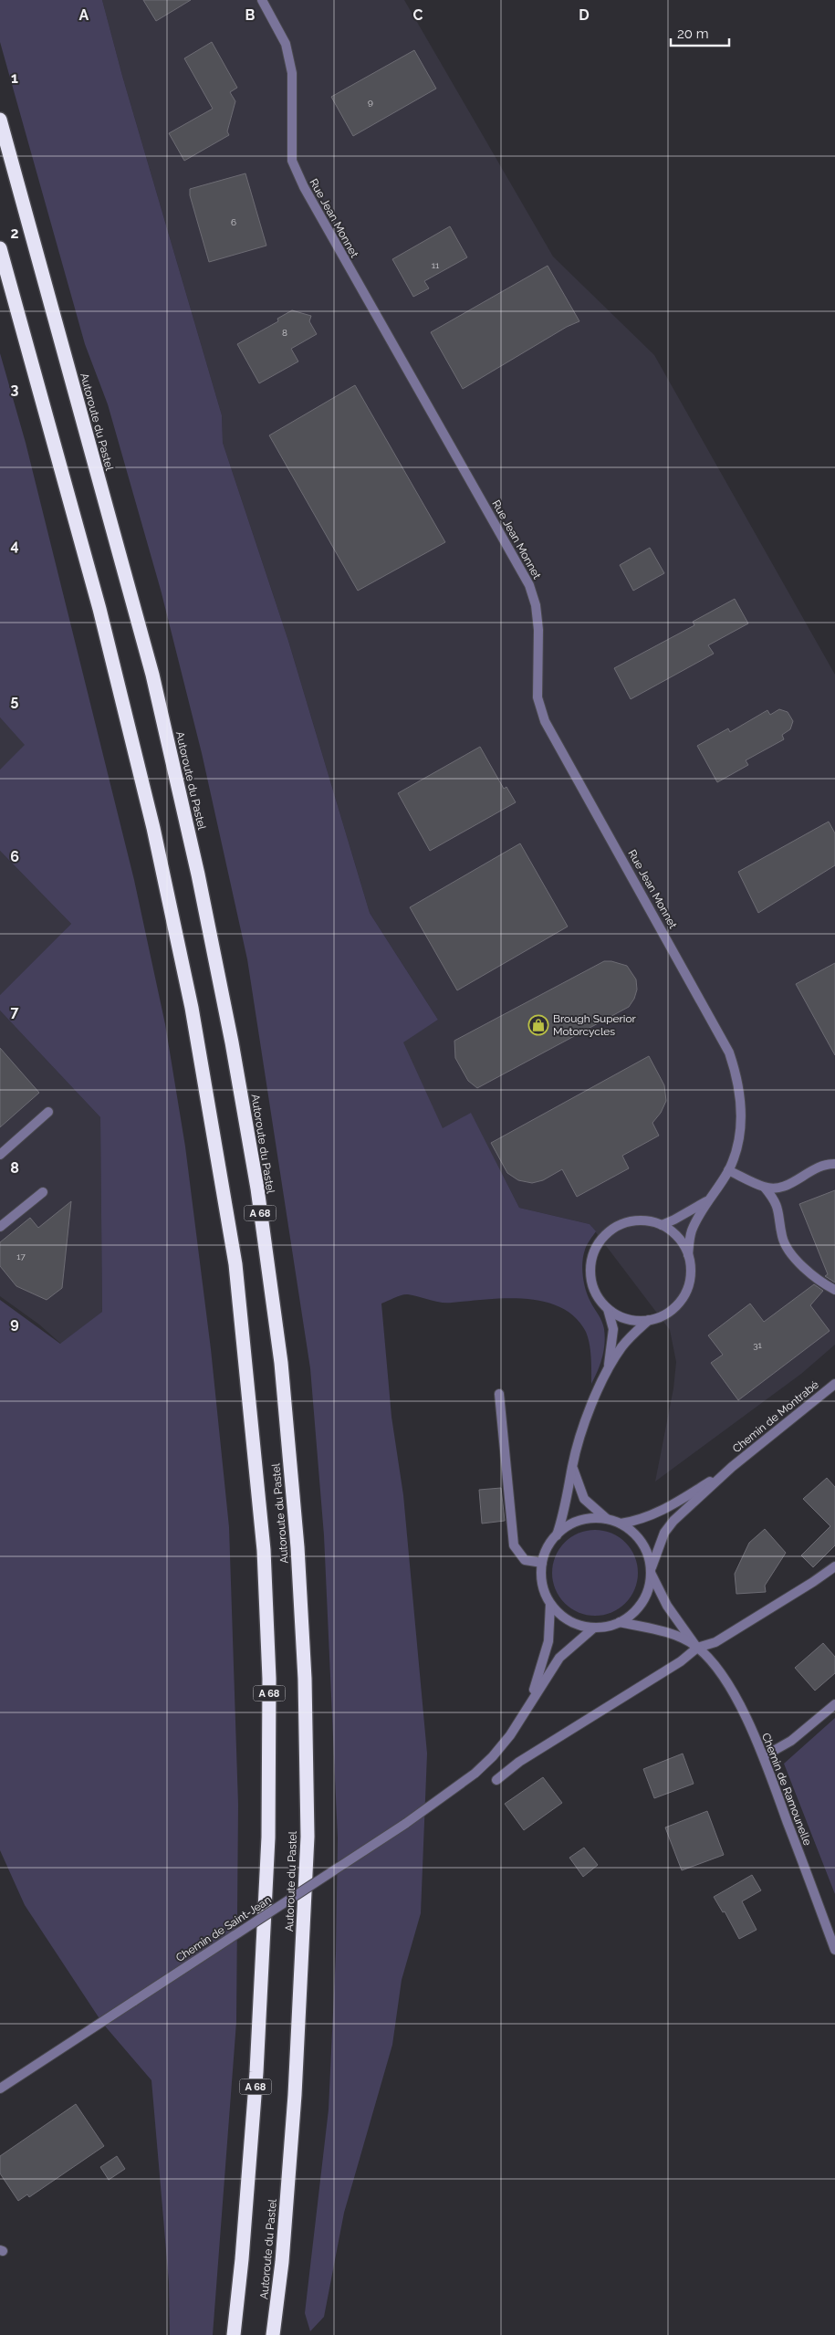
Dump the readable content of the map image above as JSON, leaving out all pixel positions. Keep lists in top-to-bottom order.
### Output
{
  "streets": {
    "highway": ["Autoroute du Pastel", "A 68"],
    "street": [
      "Rue Jean Monnet",
      "Chemin de Montrabé",
      "Chemin de Ramounelle",
      "Chemin de Saint-Jean"
    ]
  },
  "crossings": [
    ["Chemin de Montrabé", "Chemin de Ramounelle"],
    ["Chemin de Montrabé", "Chemin de Saint-Jean"],
    ["Chemin de Ramounelle", "Chemin de Saint-Jean"]
  ],
  "places": {
    "shop": ["Brough Superior Motorcycles"]
  },
  "house_numbers": [
    "9",
    "6",
    "11",
    "8",
    "17",
    "31"
  ],
  "scale_bar": "20 m",
  "grid": {
    "columns": [
      "A",
      "B",
      "C",
      "D"
    ],
    "rows": [
      "1",
      "2",
      "3",
      "4",
      "5",
      "6",
      "7",
      "8",
      "9"
    ]
  }
}
